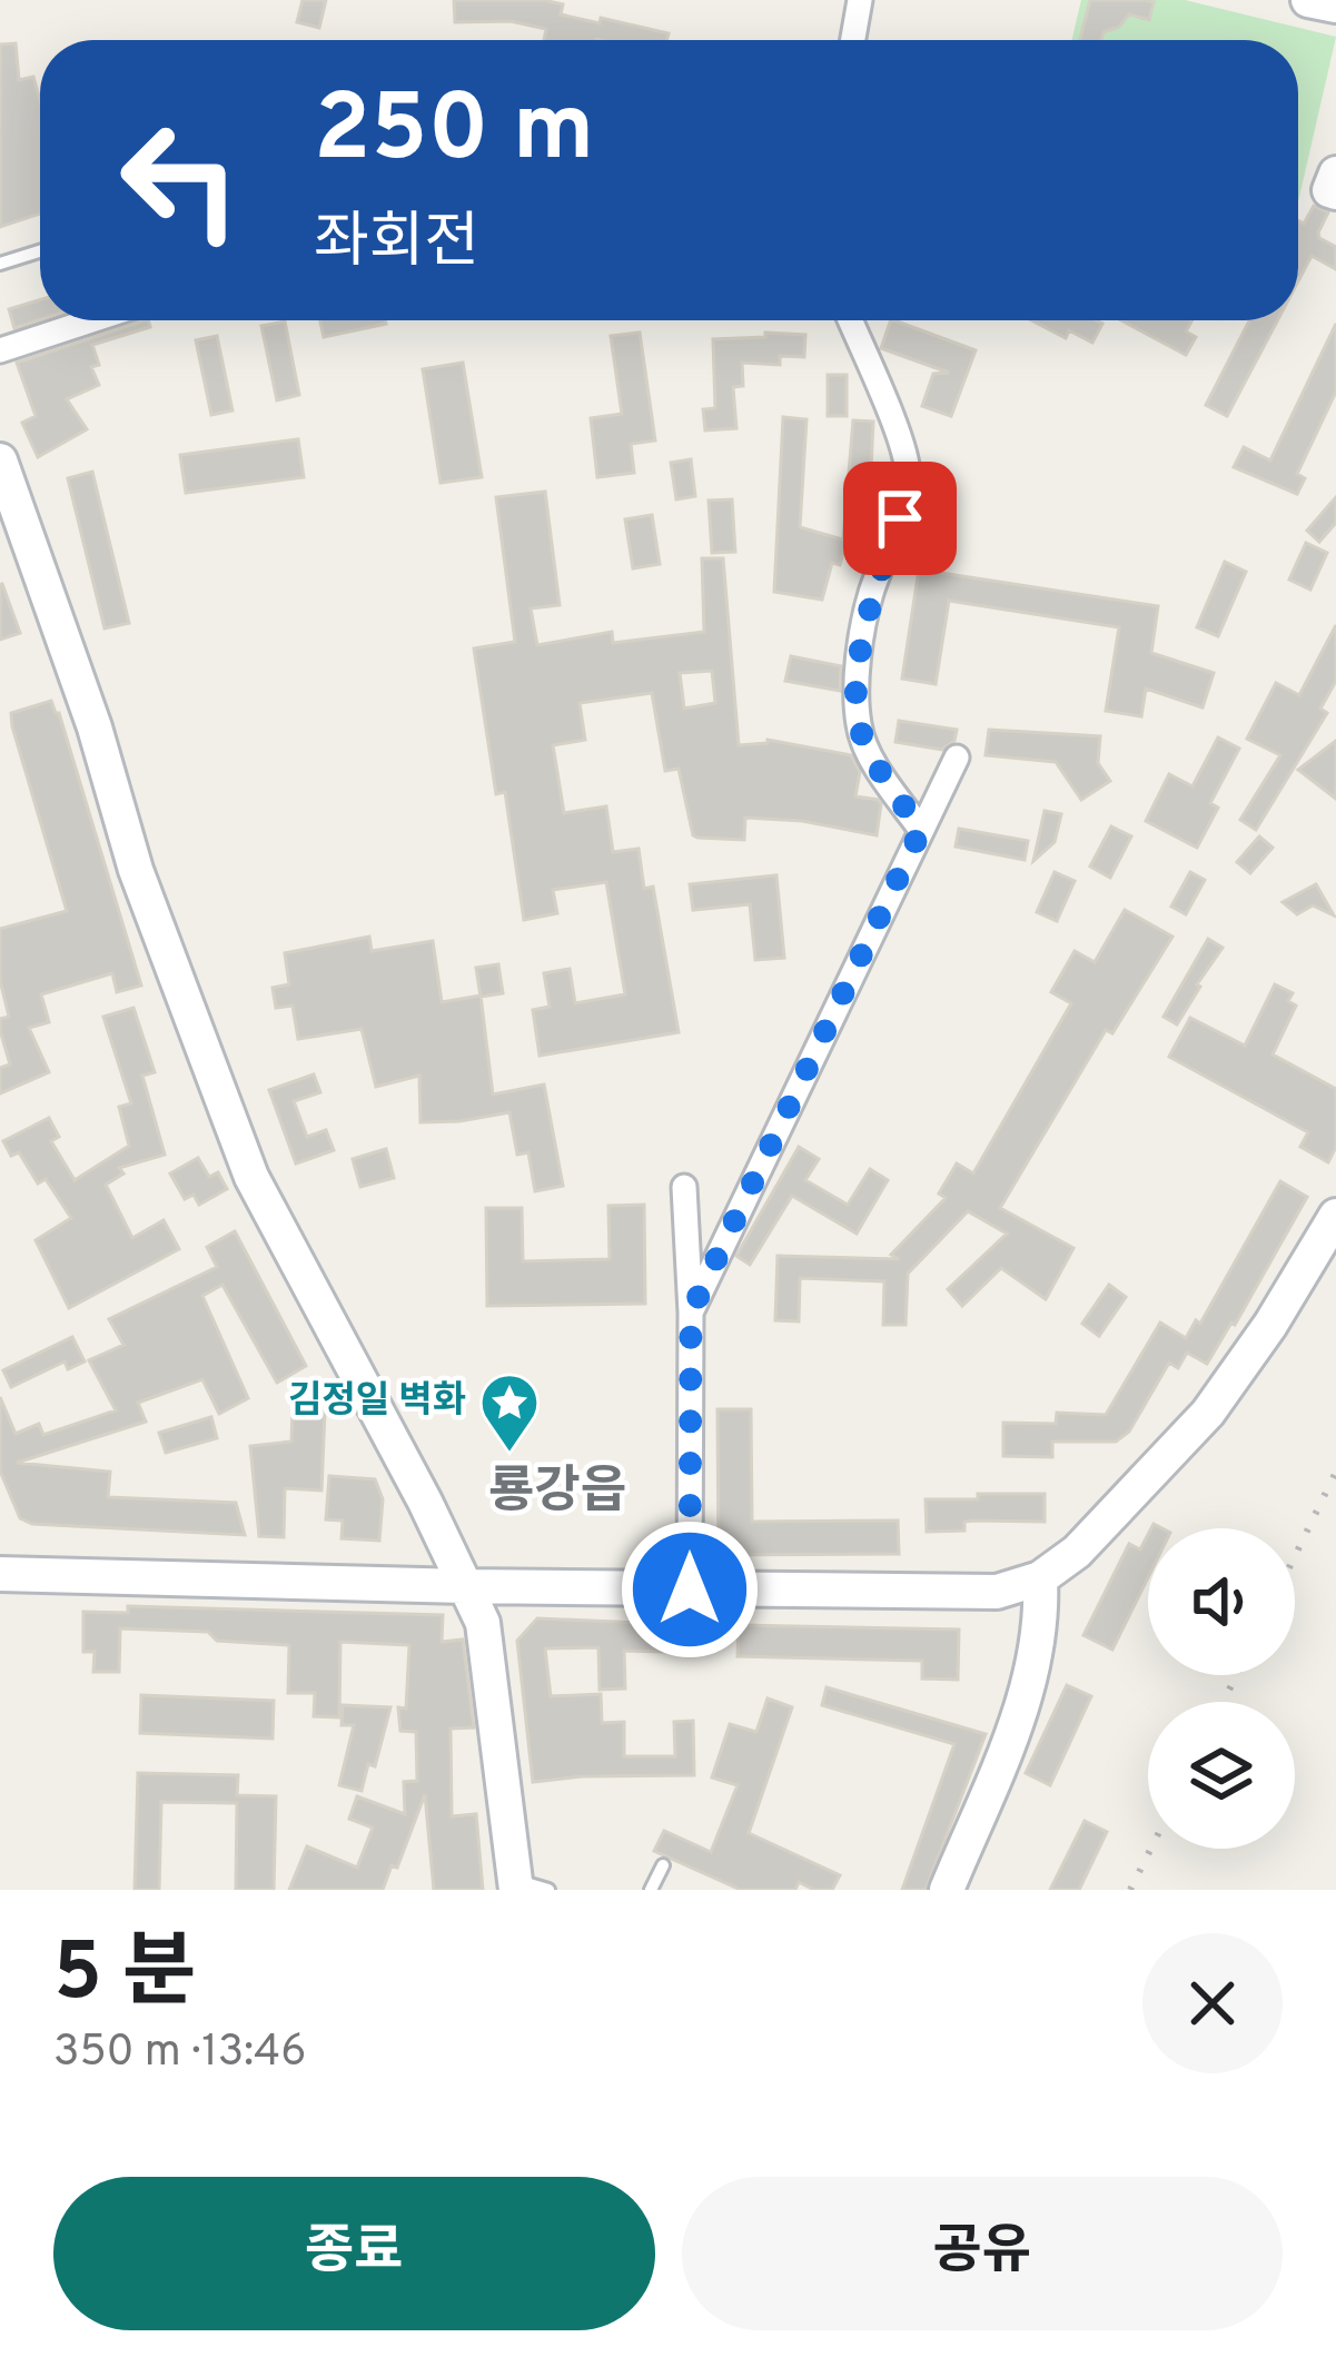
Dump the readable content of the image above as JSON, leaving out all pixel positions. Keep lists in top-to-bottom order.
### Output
{
  "districts": ["룡강읍"],
  "places": {
    "place": ["김정일 벽화"]
  },
  "page": {
    "turn": ["250 m", "좌회전"],
    "heading": ["5 분", "350 m · 13:46"],
    "buttons": ["종료", "공유"]
  }
}
